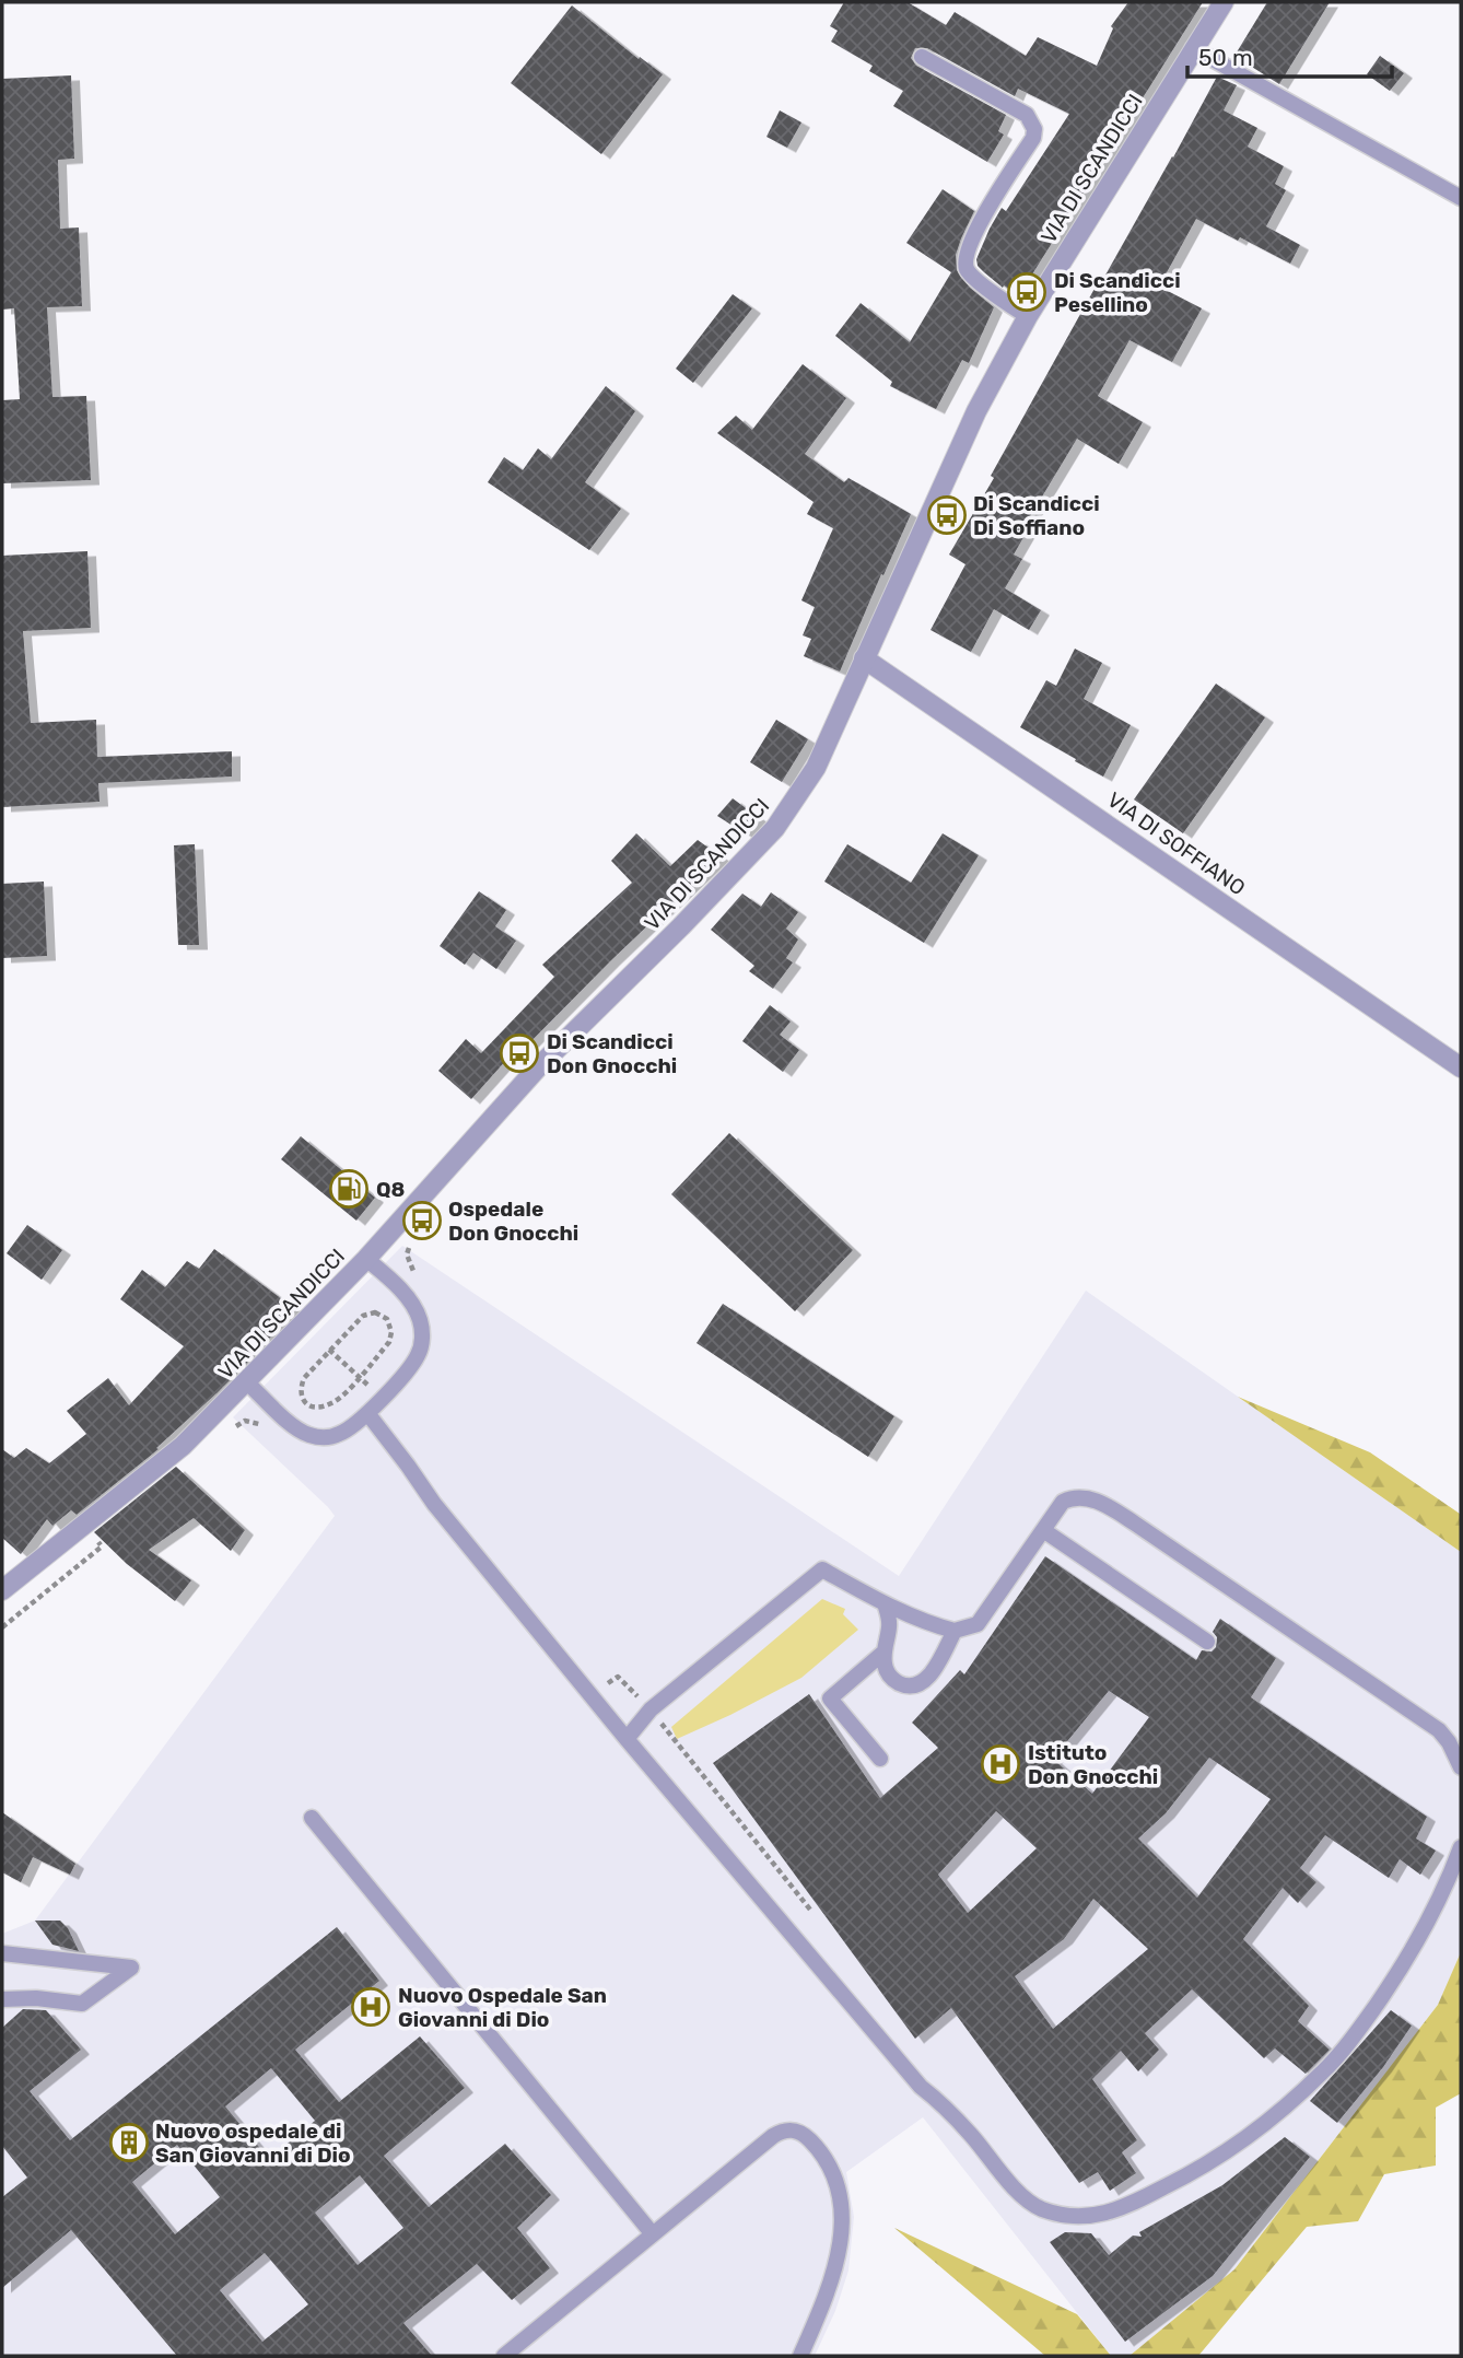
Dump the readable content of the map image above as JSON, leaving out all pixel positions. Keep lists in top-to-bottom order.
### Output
{
  "streets": {
    "street": ["VIA DI SCANDICCI", "VIA DI SOFFIANO"]
  },
  "crossings": [
    ["VIA DI SCANDICCI", "VIA DI SOFFIANO"]
  ],
  "places": {
    "bus stop": [
      "Di Scandicci Pesellino",
      "Di Scandicci Di Soffiano",
      "Di Scandicci Don Gnocchi",
      "Ospedale Don Gnocchi"
    ],
    "fuel station": ["Q8"],
    "hospital": ["Istituto Don Gnocchi", "Nuovo Ospedale San Giovanni di Dio"],
    "building": ["Nuovo ospedale di San Giovanni di Dio"]
  },
  "scale_bar": "50 m"
}
